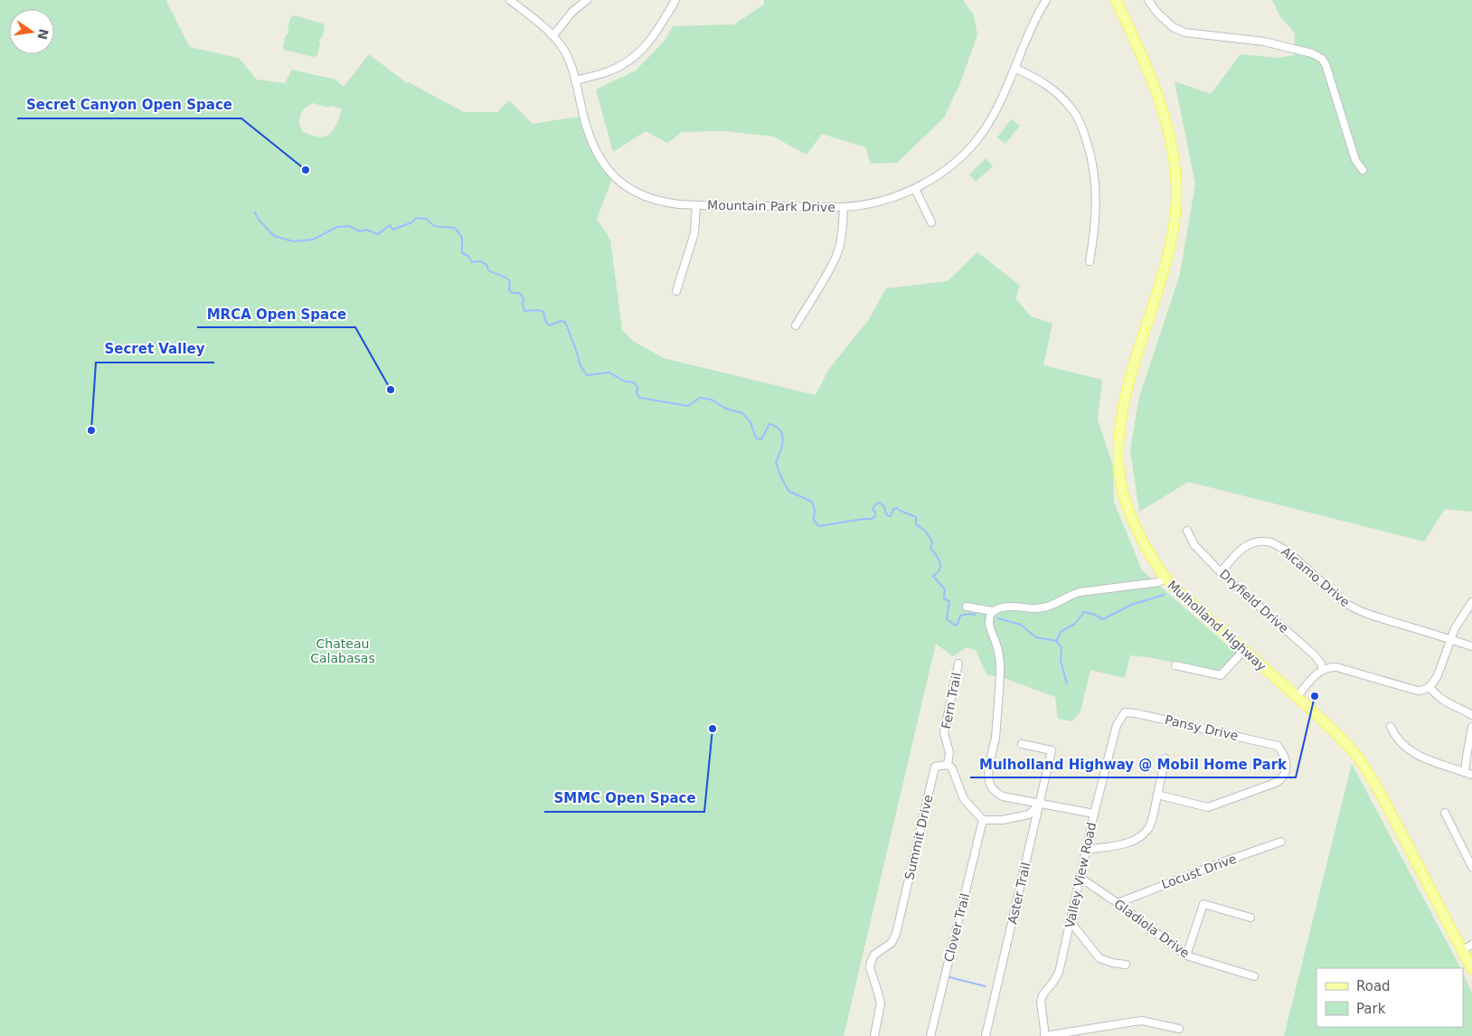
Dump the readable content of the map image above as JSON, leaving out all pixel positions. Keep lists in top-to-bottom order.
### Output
{
  "streets": {
    "main road": ["Mulholland Highway"],
    "street": [
      "Mountain Park Drive",
      "Alcamo Drive",
      "Dryfield Drive",
      "Fern Trail",
      "Pansy Drive",
      "Summit Drive",
      "Locust Drive",
      "Valley View Road",
      "Aster Trail",
      "Clover Trail",
      "Gladiola Drive"
    ]
  },
  "crossings": [
    ["Alcamo Drive", "Dryfield Drive"],
    ["Fern Trail", "Summit Drive"],
    ["Pansy Drive", "Valley View Road"],
    ["Locust Drive", "Gladiola Drive"],
    ["Valley View Road", "Gladiola Drive"]
  ],
  "parks": ["Chateau Calabasas"],
  "places": [
    "Secret Canyon Open Space",
    "MRCA Open Space",
    "Secret Valley",
    "Mulholland Highway @ Mobil Home Park",
    "SMMC Open Space"
  ],
  "legend": ["Road", "Park"],
  "north": "right"
}
